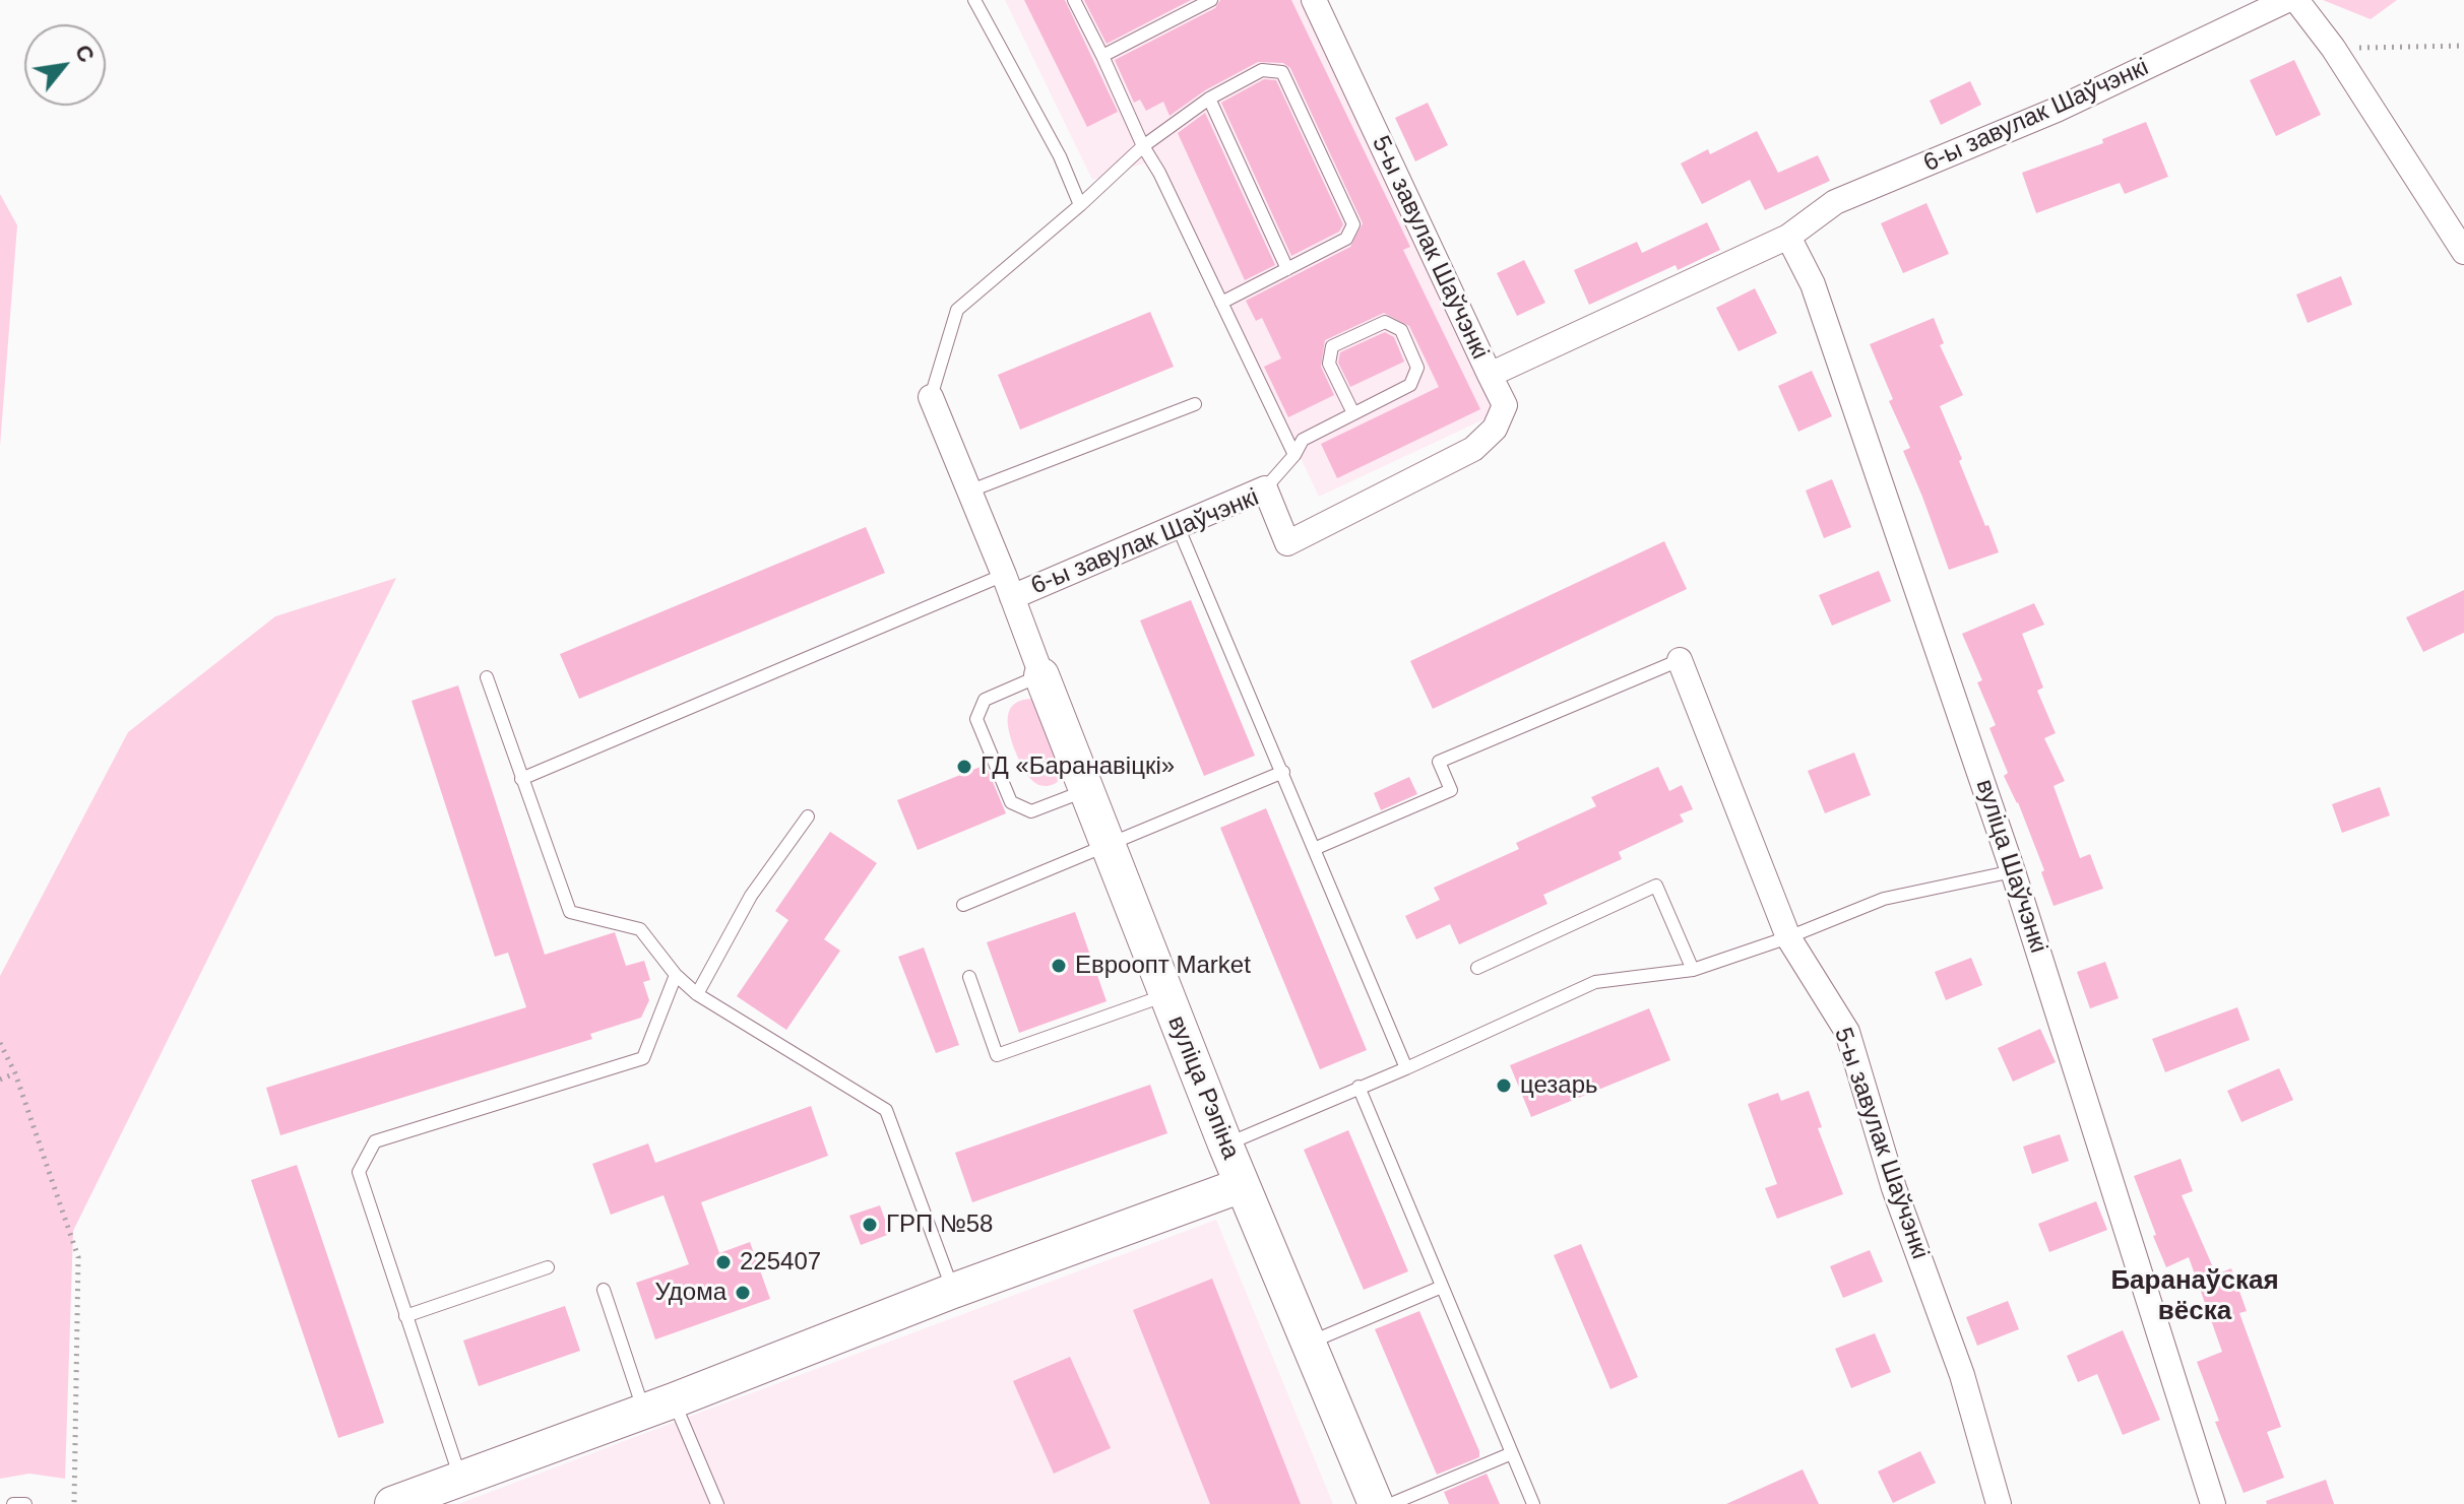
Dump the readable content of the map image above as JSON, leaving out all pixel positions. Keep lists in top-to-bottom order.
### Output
{
  "streets": {
    "street": [
      "6-ы завулак Шаўчэнкі",
      "5-ы завулак Шаўчэнкі",
      "вуліца Шаўчэнкі",
      "вуліца Рэпіна"
    ]
  },
  "crossings": [
    ["6-ы завулак Шаўчэнкі", "5-ы завулак Шаўчэнкі"],
    ["6-ы завулак Шаўчэнкі", "вуліца Шаўчэнкі"],
    ["6-ы завулак Шаўчэнкі", "вуліца Рэпіна"],
    ["5-ы завулак Шаўчэнкі", "вуліца Шаўчэнкі"]
  ],
  "districts": ["Баранаўская вёска"],
  "places": [
    "ГД «Баранавіцкі»",
    "Евроопт Market",
    "цезарь",
    "ГРП №58",
    "225407",
    "Удома"
  ],
  "north": "top right"
}
